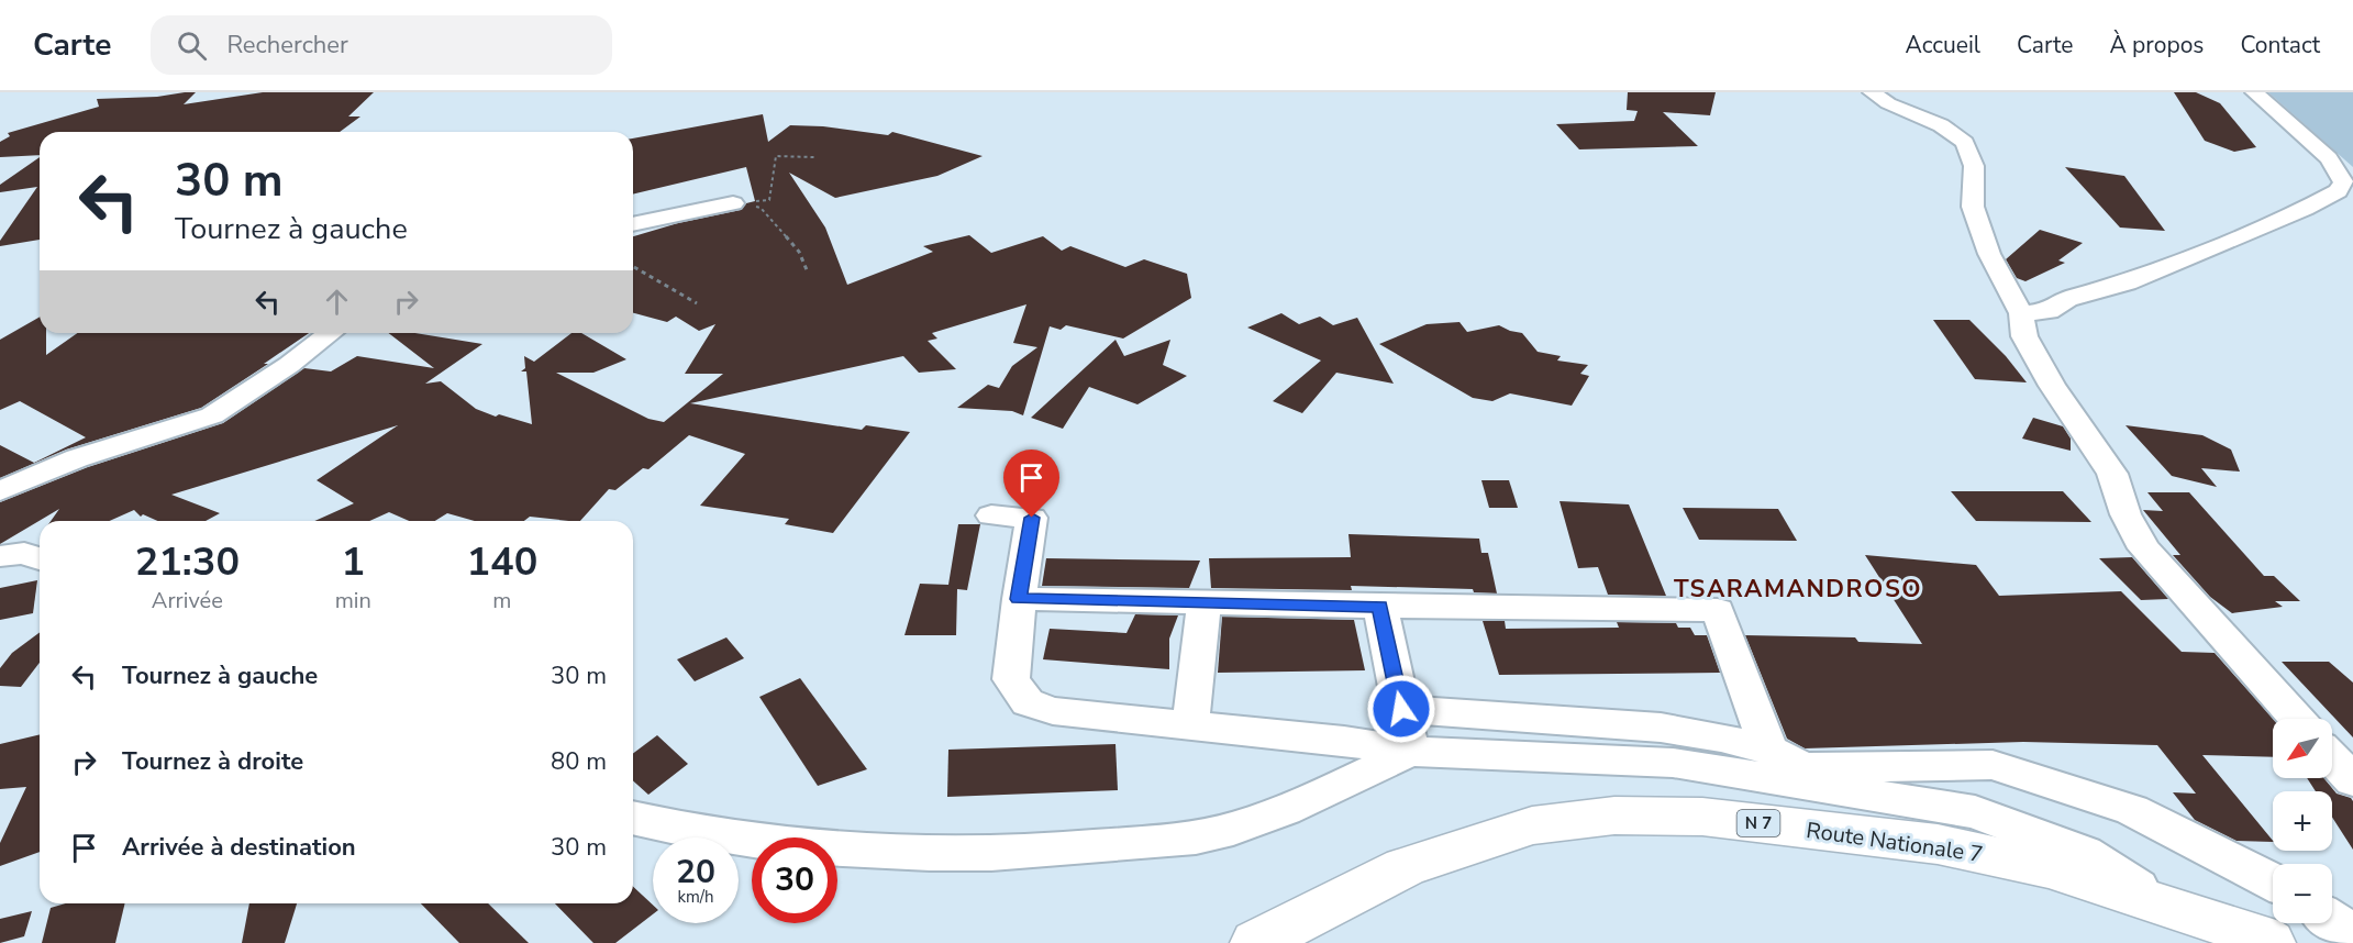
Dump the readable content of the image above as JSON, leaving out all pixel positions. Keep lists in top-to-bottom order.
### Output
{
  "streets": {
    "main road": ["N 7", "Route Nationale 7"]
  },
  "districts": ["TSARAMANDROSO"],
  "north": "bottom left",
  "page": {
    "header": "Carte",
    "search": "Rechercher",
    "nav": [
      "Accueil",
      "Carte",
      "À propos",
      "Contact"
    ],
    "turn": ["30 m", "Tournez à gauche"],
    "eta": [
      "21:30",
      "Arrivée",
      "1",
      "min",
      "140",
      "m"
    ],
    "list": [
      {
        "name": "Tournez à gauche",
        "value": "30 m"
      },
      {
        "name": "Tournez à droite",
        "value": "80 m"
      },
      {
        "name": "Arrivée à destination",
        "value": "30 m"
      }
    ],
    "map_buttons": ["+", "−"],
    "speed": "20 km/h",
    "limit": "30"
  }
}
